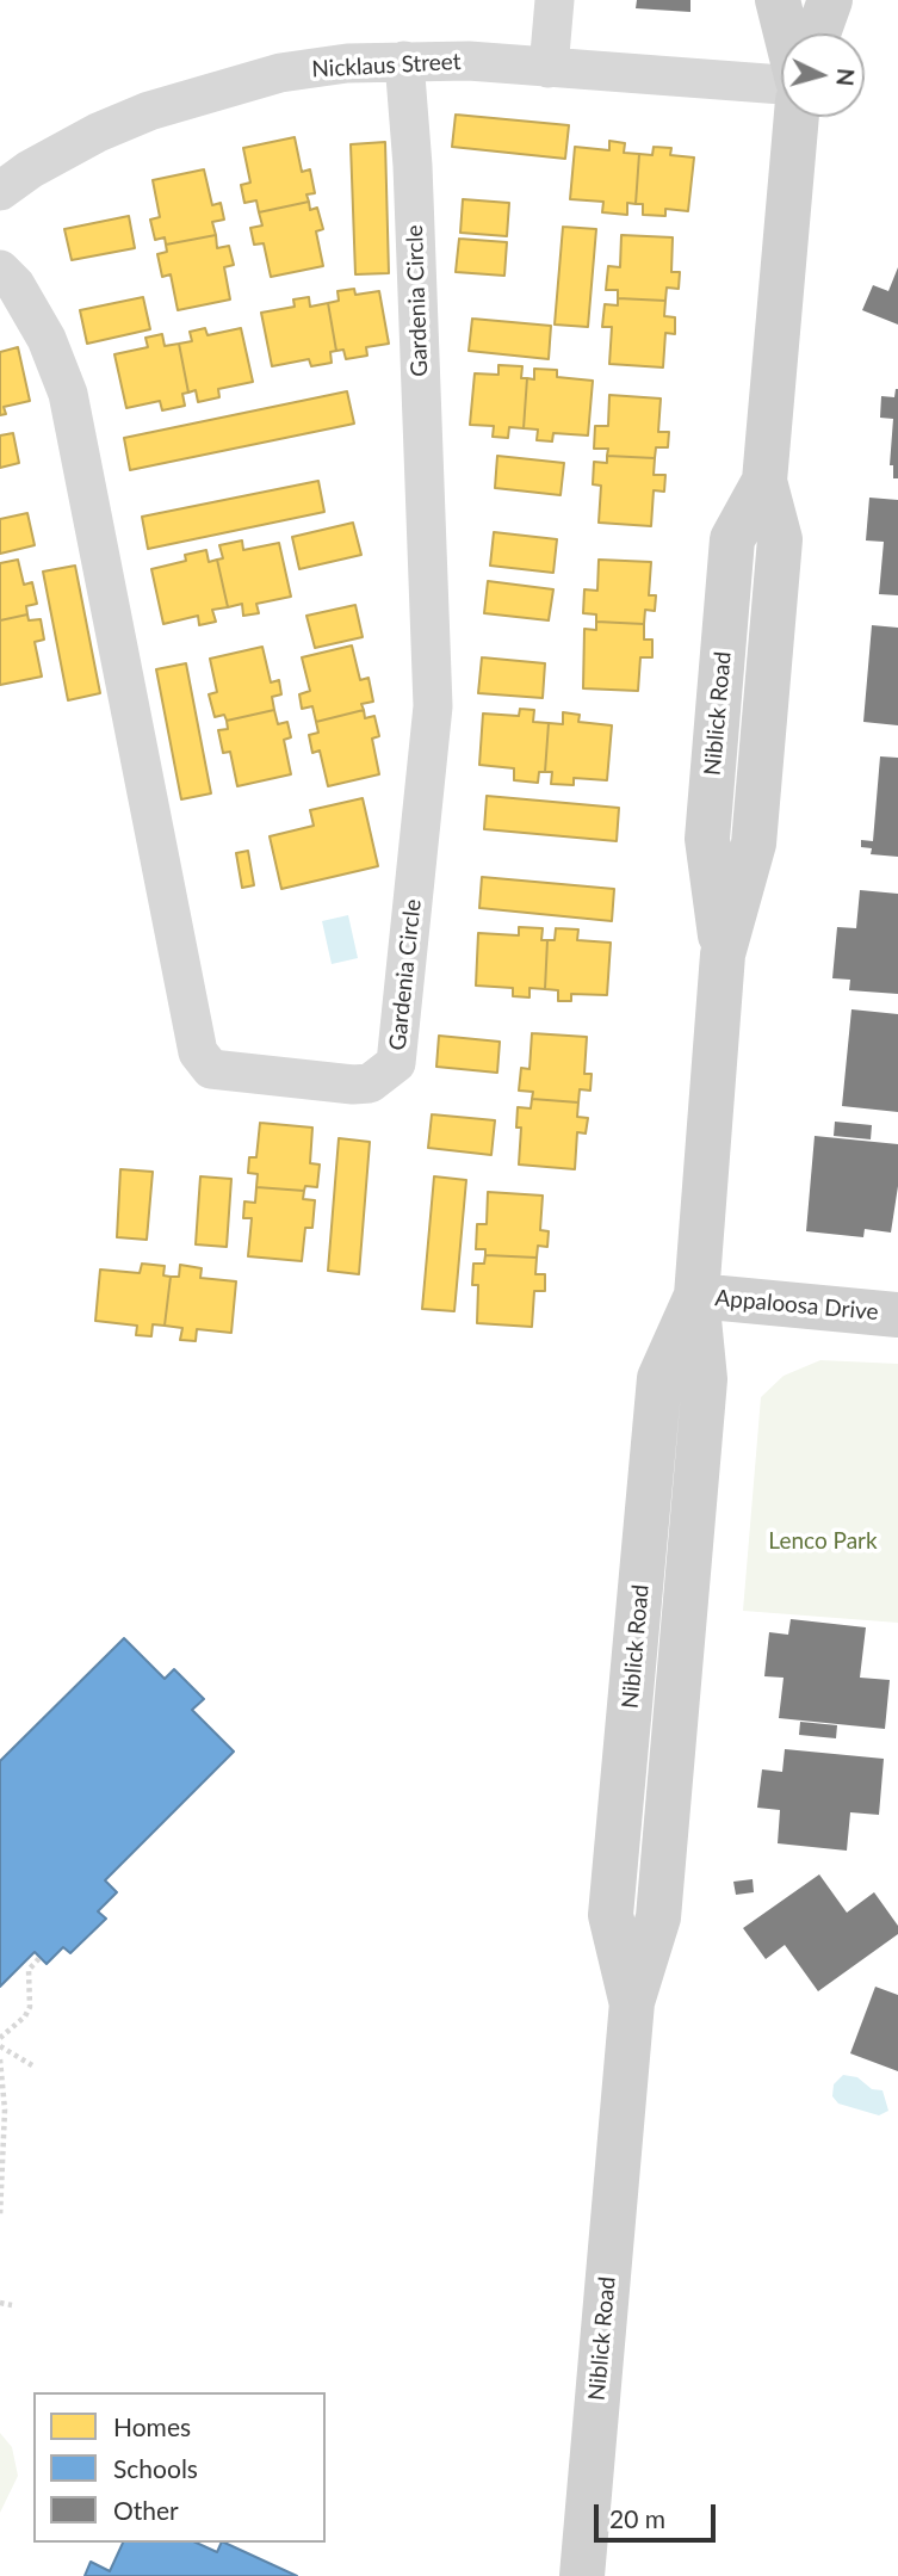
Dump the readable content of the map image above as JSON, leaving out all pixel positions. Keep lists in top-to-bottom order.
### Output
{
  "streets": {
    "main road": ["Niblick Road", "Appaloosa Drive"],
    "street": ["Nicklaus Street", "Gardenia Circle"]
  },
  "crossings": [
    ["Nicklaus Street", "Gardenia Circle"],
    ["Niblick Road", "Appaloosa Drive"]
  ],
  "parks": ["Lenco Park"],
  "legend": ["Homes", "Schools", "Other"],
  "scale_bar": "20 m",
  "north": "right"
}
